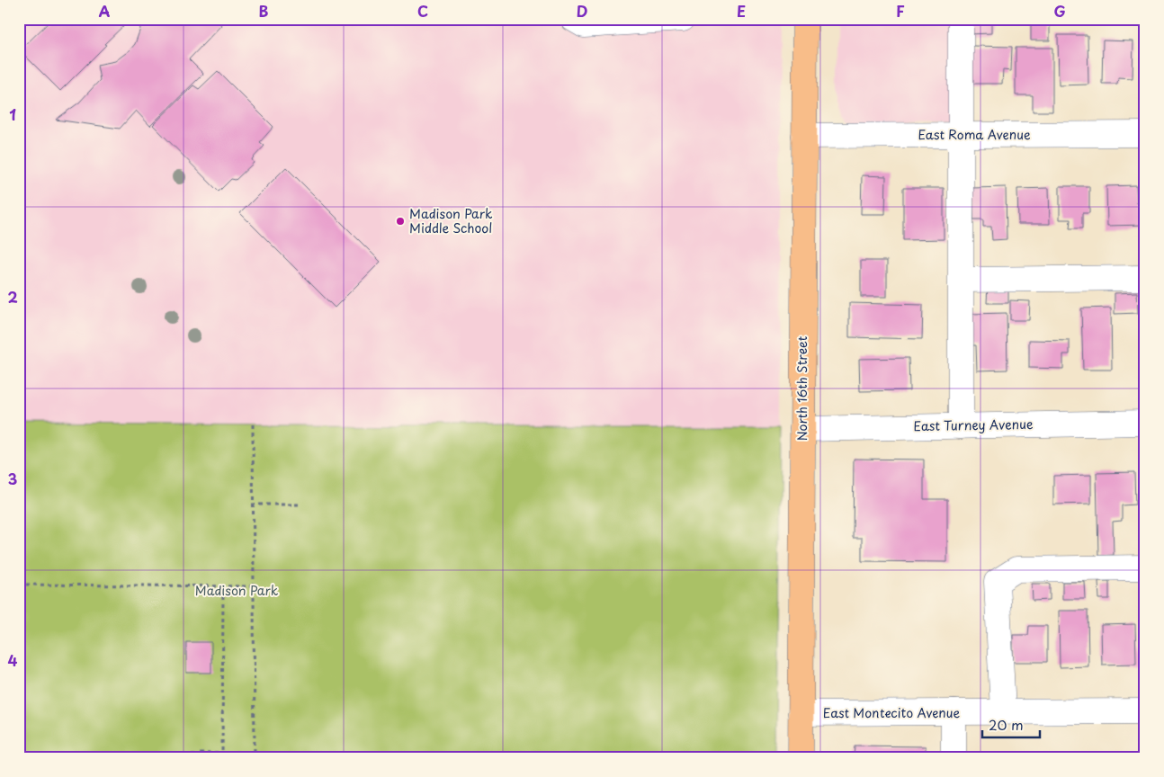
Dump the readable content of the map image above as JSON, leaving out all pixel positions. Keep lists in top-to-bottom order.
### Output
{
  "streets": {
    "main road": ["North 16th Street"],
    "street": ["East Roma Avenue", "East Turney Avenue", "East Montecito Avenue"]
  },
  "crossings": [
    ["East Roma Avenue", "North 16th Street"],
    ["North 16th Street", "East Turney Avenue"],
    ["North 16th Street", "East Montecito Avenue"]
  ],
  "parks": ["Madison Park"],
  "places": ["Madison Park Middle School"],
  "scale_bar": "20 m",
  "grid": {
    "columns": [
      "A",
      "B",
      "C",
      "D",
      "E",
      "F",
      "G"
    ],
    "rows": [
      "1",
      "2",
      "3",
      "4"
    ]
  }
}
